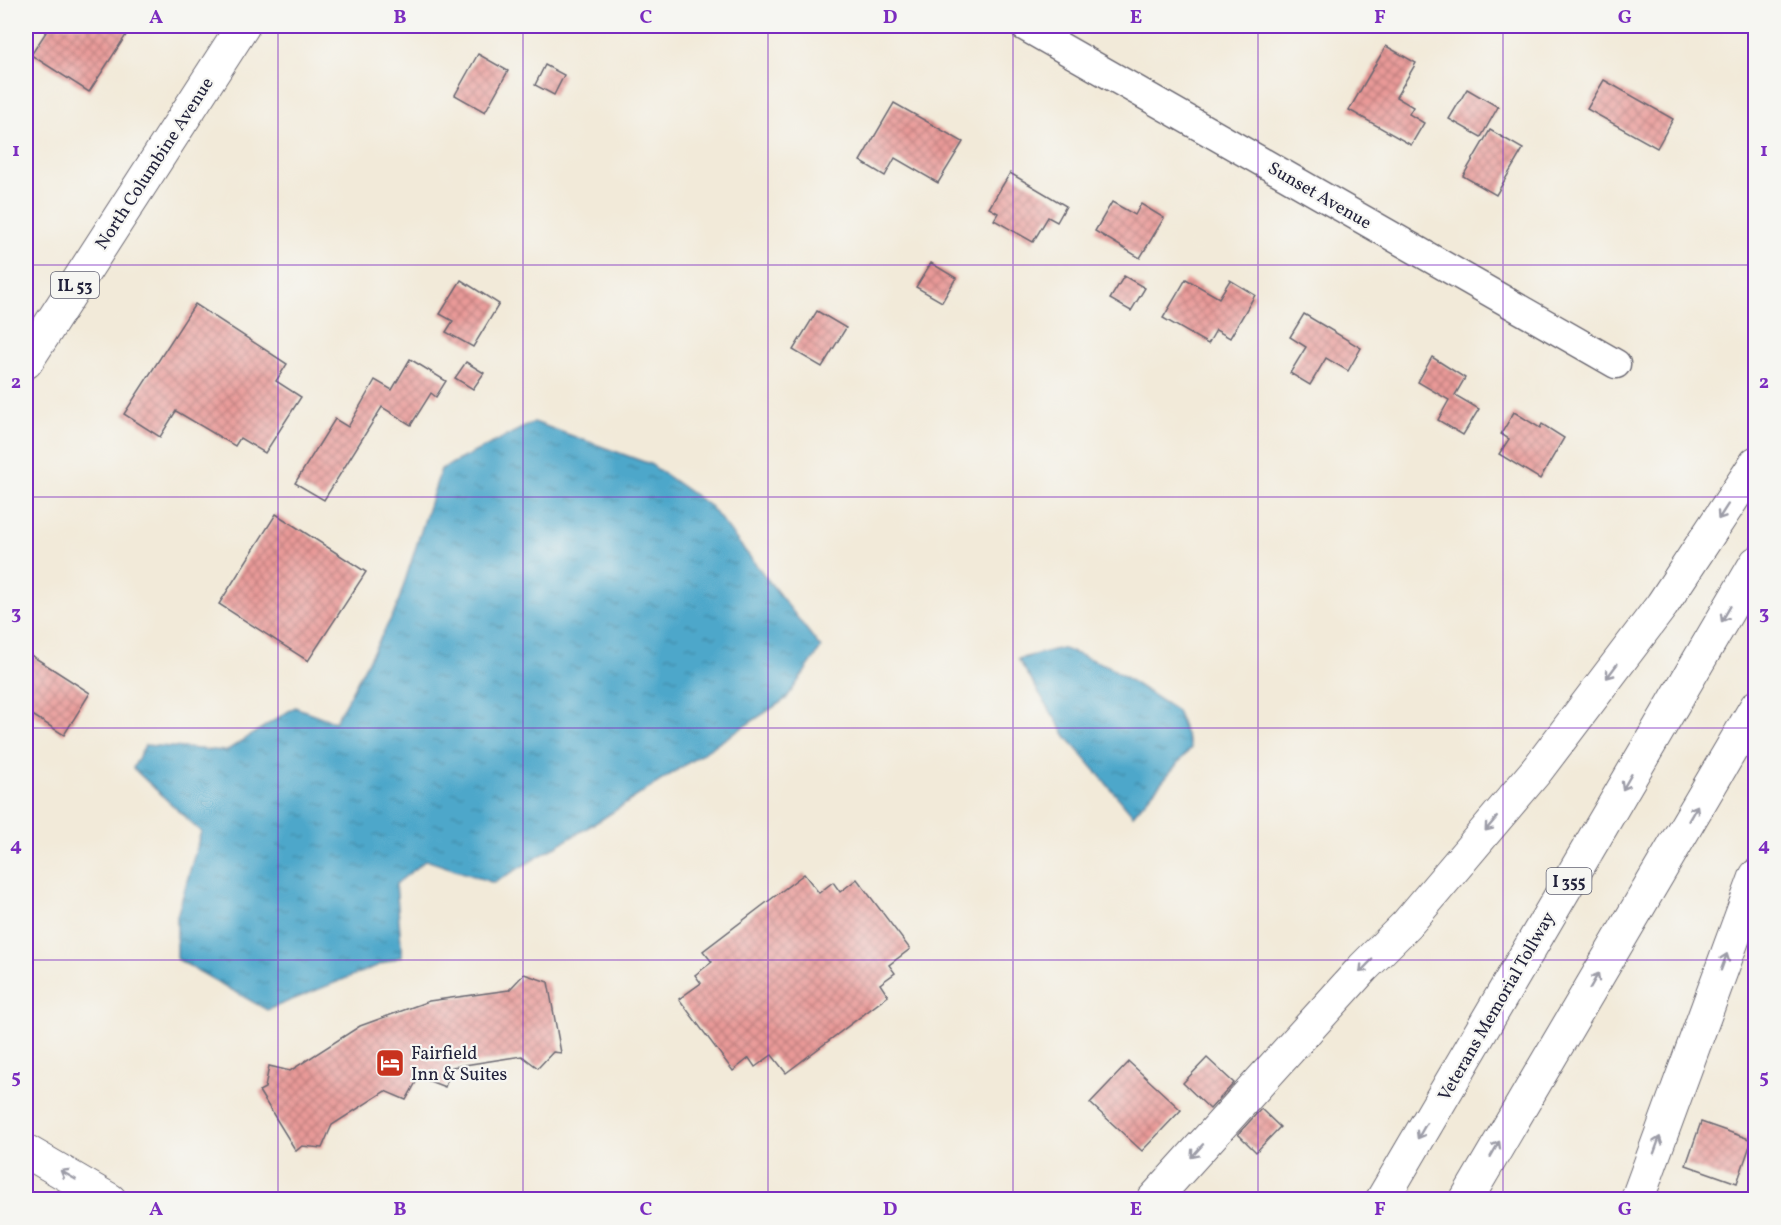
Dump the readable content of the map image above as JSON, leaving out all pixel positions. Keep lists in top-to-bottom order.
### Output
{
  "streets": {
    "main road": [
      "North Columbine Avenue",
      "IL 53",
      "I 355",
      "Veterans Memorial Tollway"
    ],
    "street": ["Sunset Avenue"]
  },
  "places": {
    "hotel": ["Fairfield Inn & Suites"]
  },
  "grid": {
    "columns": [
      "A",
      "B",
      "C",
      "D",
      "E",
      "F",
      "G"
    ],
    "rows": [
      "1",
      "2",
      "3",
      "4",
      "5"
    ]
  }
}
